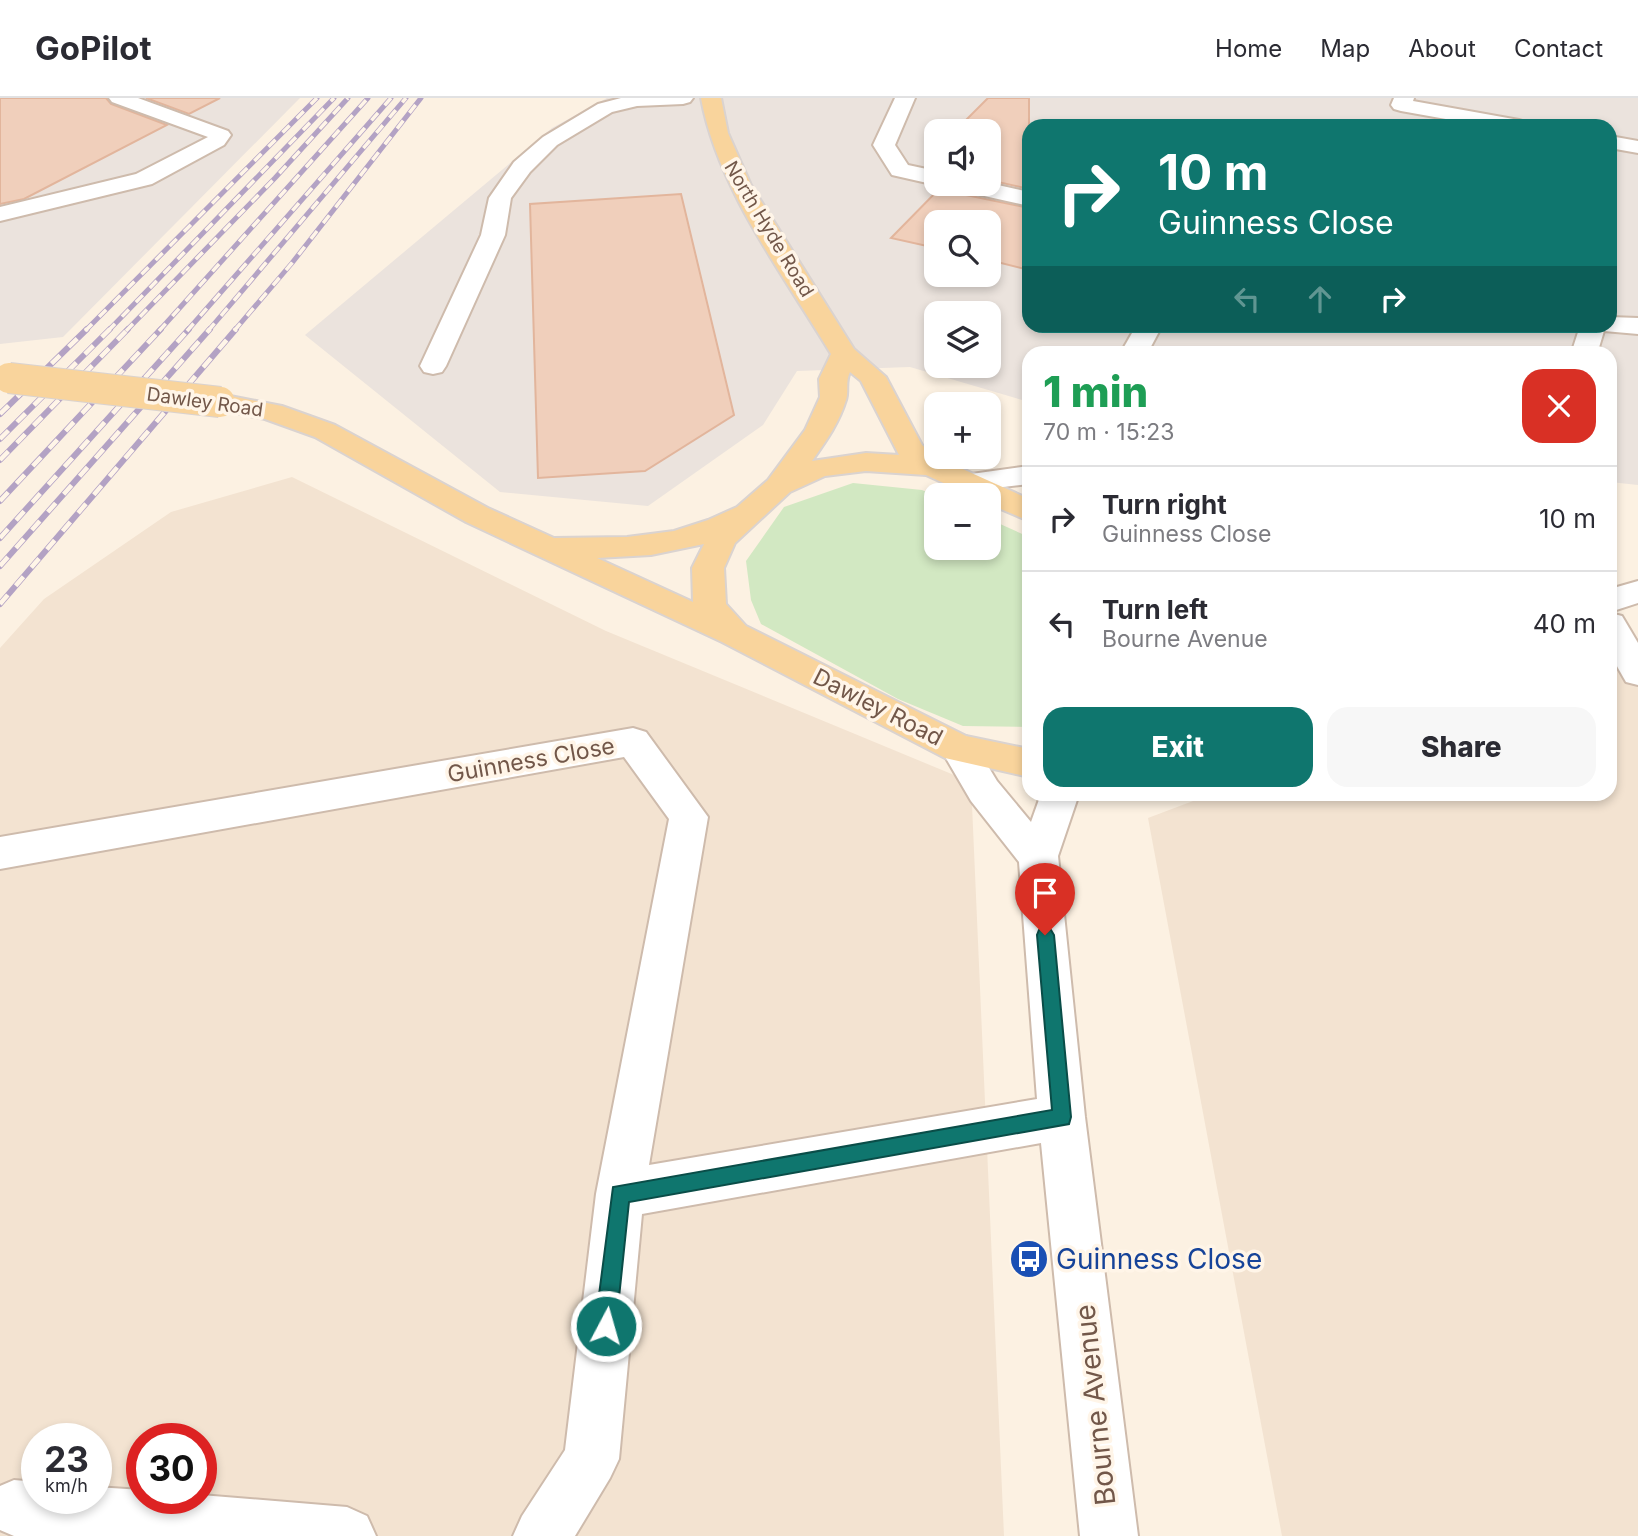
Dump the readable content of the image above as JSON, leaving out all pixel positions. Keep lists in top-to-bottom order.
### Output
{
  "streets": {
    "main road": ["North Hyde Road", "Dawley Road"],
    "street": ["Guinness Close", "Bourne Avenue"]
  },
  "places": {
    "bus stop": ["Guinness Close"]
  },
  "page": {
    "header": "GoPilot",
    "nav": [
      "Home",
      "Map",
      "About",
      "Contact"
    ],
    "map_buttons": ["+", "−"],
    "turn": ["10 m", "Guinness Close"],
    "heading": ["1 min", "70 m · 15:23"],
    "list": [
      {
        "name": "Turn right",
        "note": "Guinness Close",
        "value": "10 m"
      },
      {
        "name": "Turn left",
        "note": "Bourne Avenue",
        "value": "40 m"
      }
    ],
    "buttons": ["Exit", "Share"],
    "speed": "23 km/h",
    "limit": "30"
  }
}
